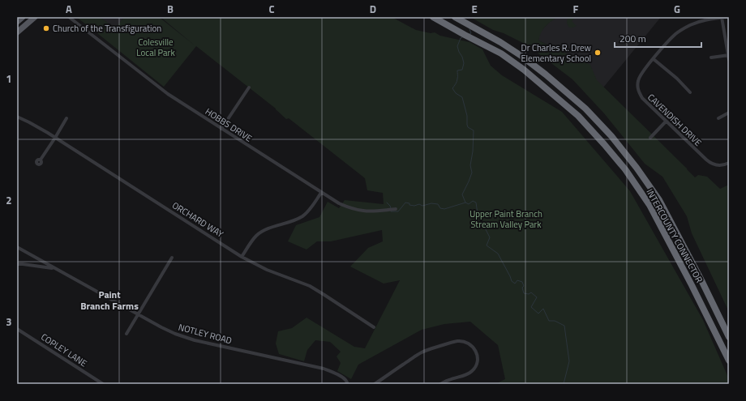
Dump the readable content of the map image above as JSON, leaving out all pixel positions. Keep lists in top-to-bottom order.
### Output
{
  "streets": {
    "highway": ["INTERCOUNTY CONNECTOR"],
    "street": [
      "CAVENDISH DRIVE",
      "HOBBS DRIVE",
      "ORCHARD WAY",
      "NOTLEY ROAD",
      "COPLEY LANE"
    ]
  },
  "districts": ["Paint Branch Farms"],
  "parks": ["Colesville Local Park", "Upper Paint Branch Stream Valley Park"],
  "places": ["Church of the Transfiguration", "Dr Charles R. Drew Elementary School"],
  "scale_bar": "200 m",
  "grid": {
    "columns": [
      "A",
      "B",
      "C",
      "D",
      "E",
      "F",
      "G"
    ],
    "rows": ["1", "2", "3"]
  }
}
